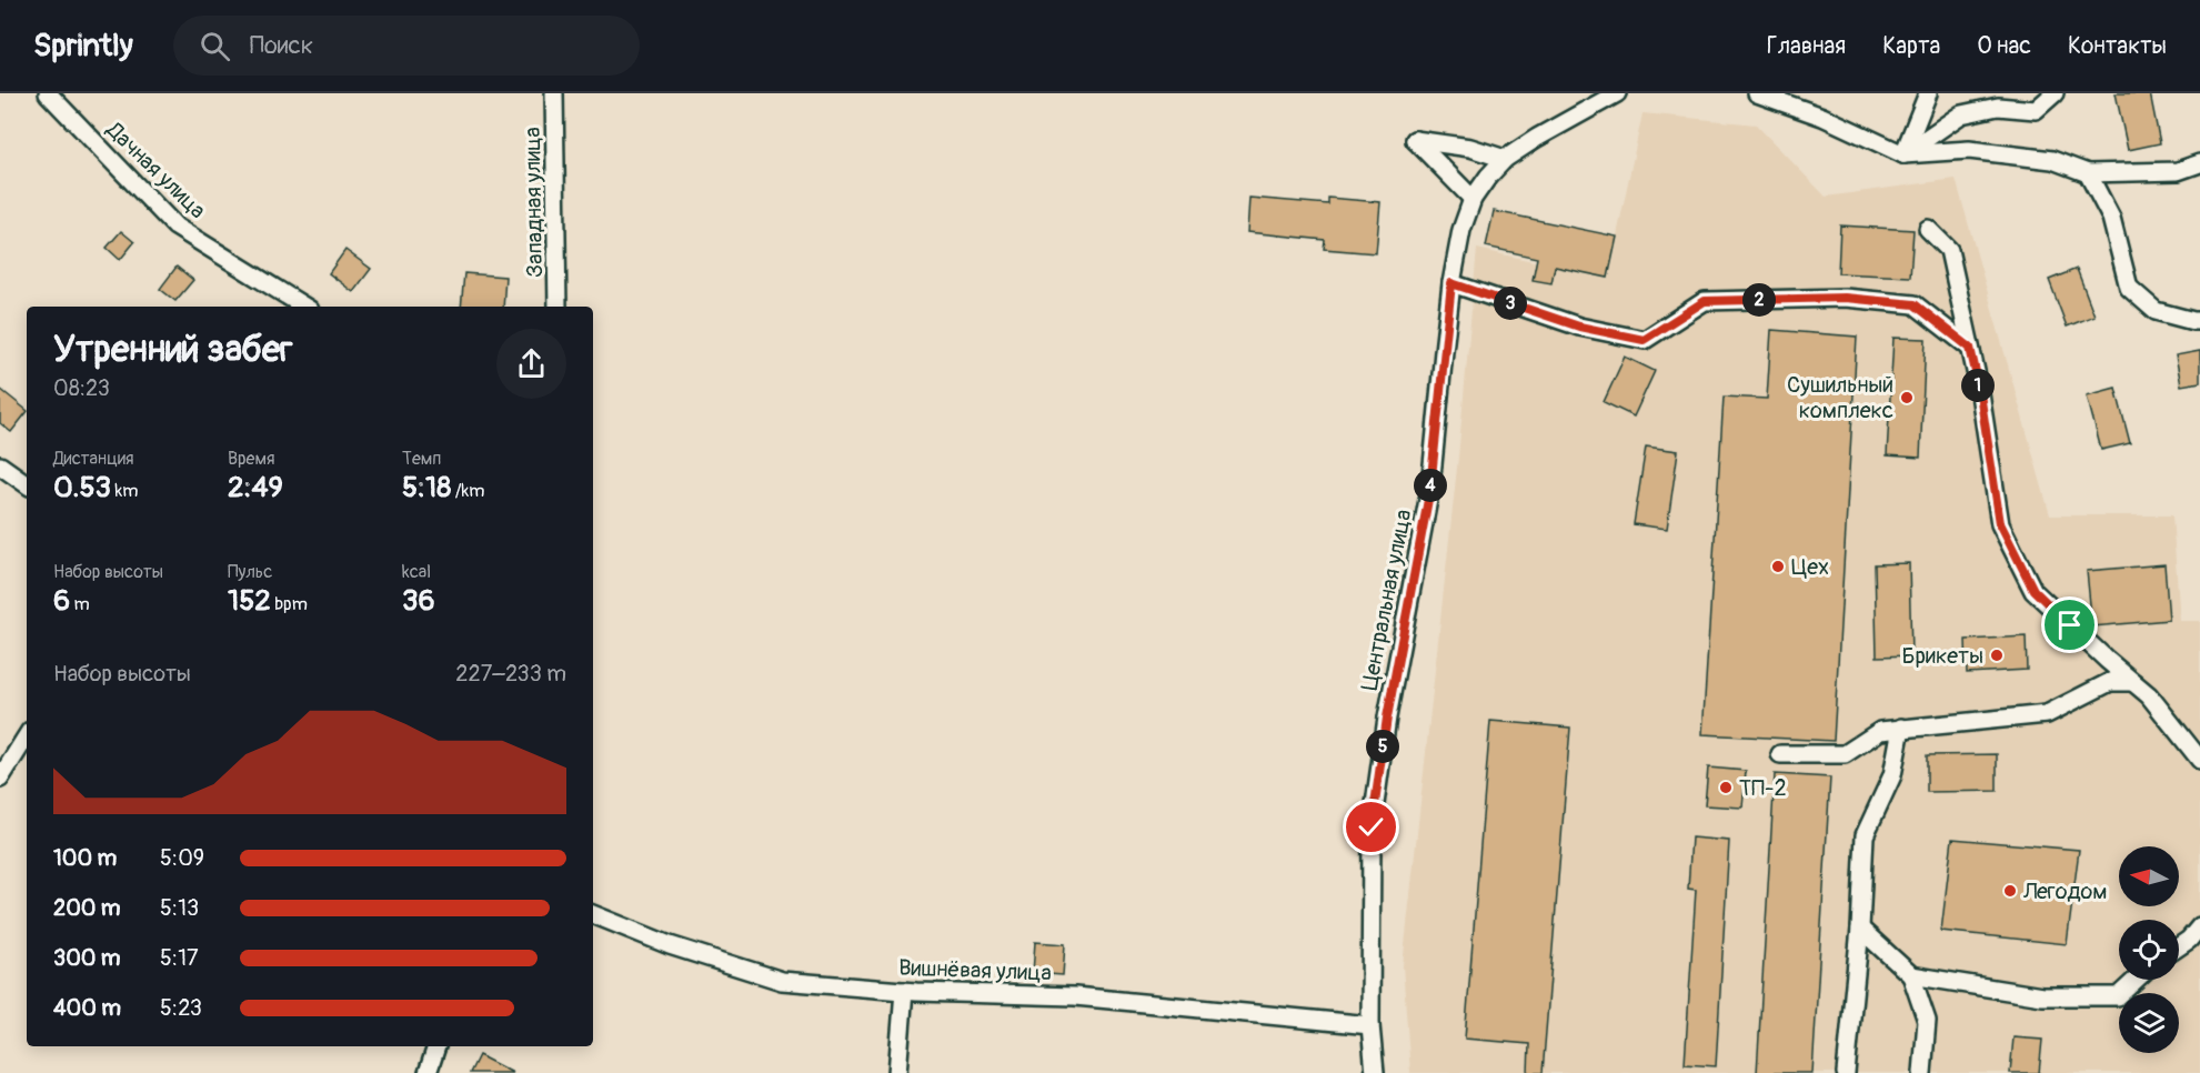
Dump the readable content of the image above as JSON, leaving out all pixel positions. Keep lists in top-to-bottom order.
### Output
{
  "streets": {
    "street": [
      "Дачная улица",
      "Западная улица",
      "Центральная улица",
      "Вишнёвая улица"
    ]
  },
  "crossings": [
    ["Центральная улица", "Вишнёвая улица"]
  ],
  "places": [
    "Сушильный комплекс",
    "Цех",
    "Брикеты",
    "ТП-2",
    "Легодом"
  ],
  "north": "left",
  "page": {
    "header": "Sprintly",
    "search": "Поиск",
    "nav": [
      "Главная",
      "Карта",
      "О нас",
      "Контакты"
    ],
    "pins": [
      "2",
      "3",
      "1",
      "4",
      "5"
    ],
    "heading": ["Утренний забег", "08:23"],
    "stats": [
      ["Дистанция", "0.53 km"],
      ["Время", "2:49"],
      ["Темп", "5:18 /km"],
      ["Набор высоты", "6 m"],
      ["Пульс", "152 bpm"],
      ["kcal", "36"]
    ],
    "chart": ["Набор высоты", "227–233 m"],
    "list": [
      {
        "name": "100 m",
        "note": "5:09"
      },
      {
        "name": "200 m",
        "note": "5:13"
      },
      {
        "name": "300 m",
        "note": "5:17"
      },
      {
        "name": "400 m",
        "note": "5:23"
      }
    ]
  }
}
